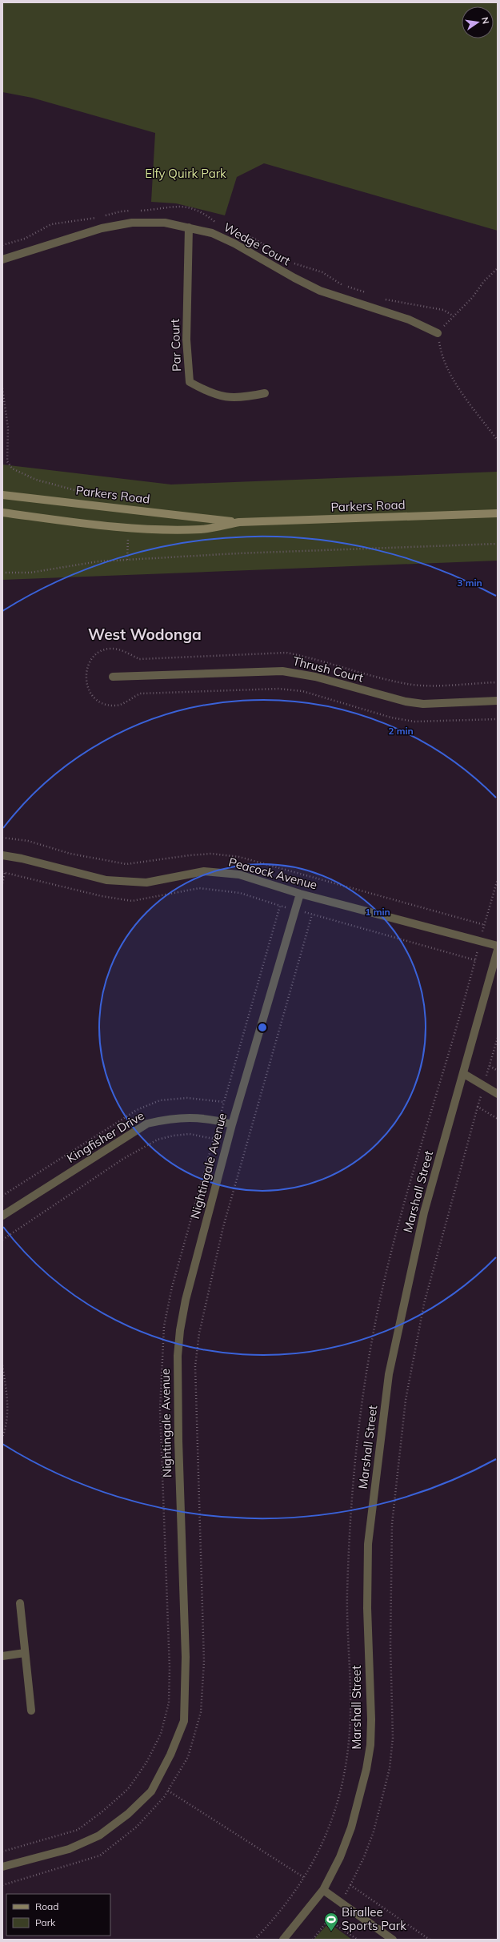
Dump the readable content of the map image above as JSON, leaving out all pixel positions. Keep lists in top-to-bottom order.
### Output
{
  "streets": {
    "main road": ["Parkers Road"],
    "street": [
      "Wedge Court",
      "Par Court",
      "Thrush Court",
      "Peacock Avenue",
      "Kingfisher Drive",
      "Nightingale Avenue",
      "Marshall Street"
    ]
  },
  "crossings": [
    ["Wedge Court", "Par Court"],
    ["Peacock Avenue", "Nightingale Avenue"],
    ["Kingfisher Drive", "Nightingale Avenue"]
  ],
  "districts": ["West Wodonga"],
  "parks": ["Elfy Quirk Park"],
  "places": {
    "sports": ["Birallee Sports Park"]
  },
  "legend": ["Road", "Park"],
  "north": "right",
  "rings": ["3 min", "2 min", "1 min"]
}
